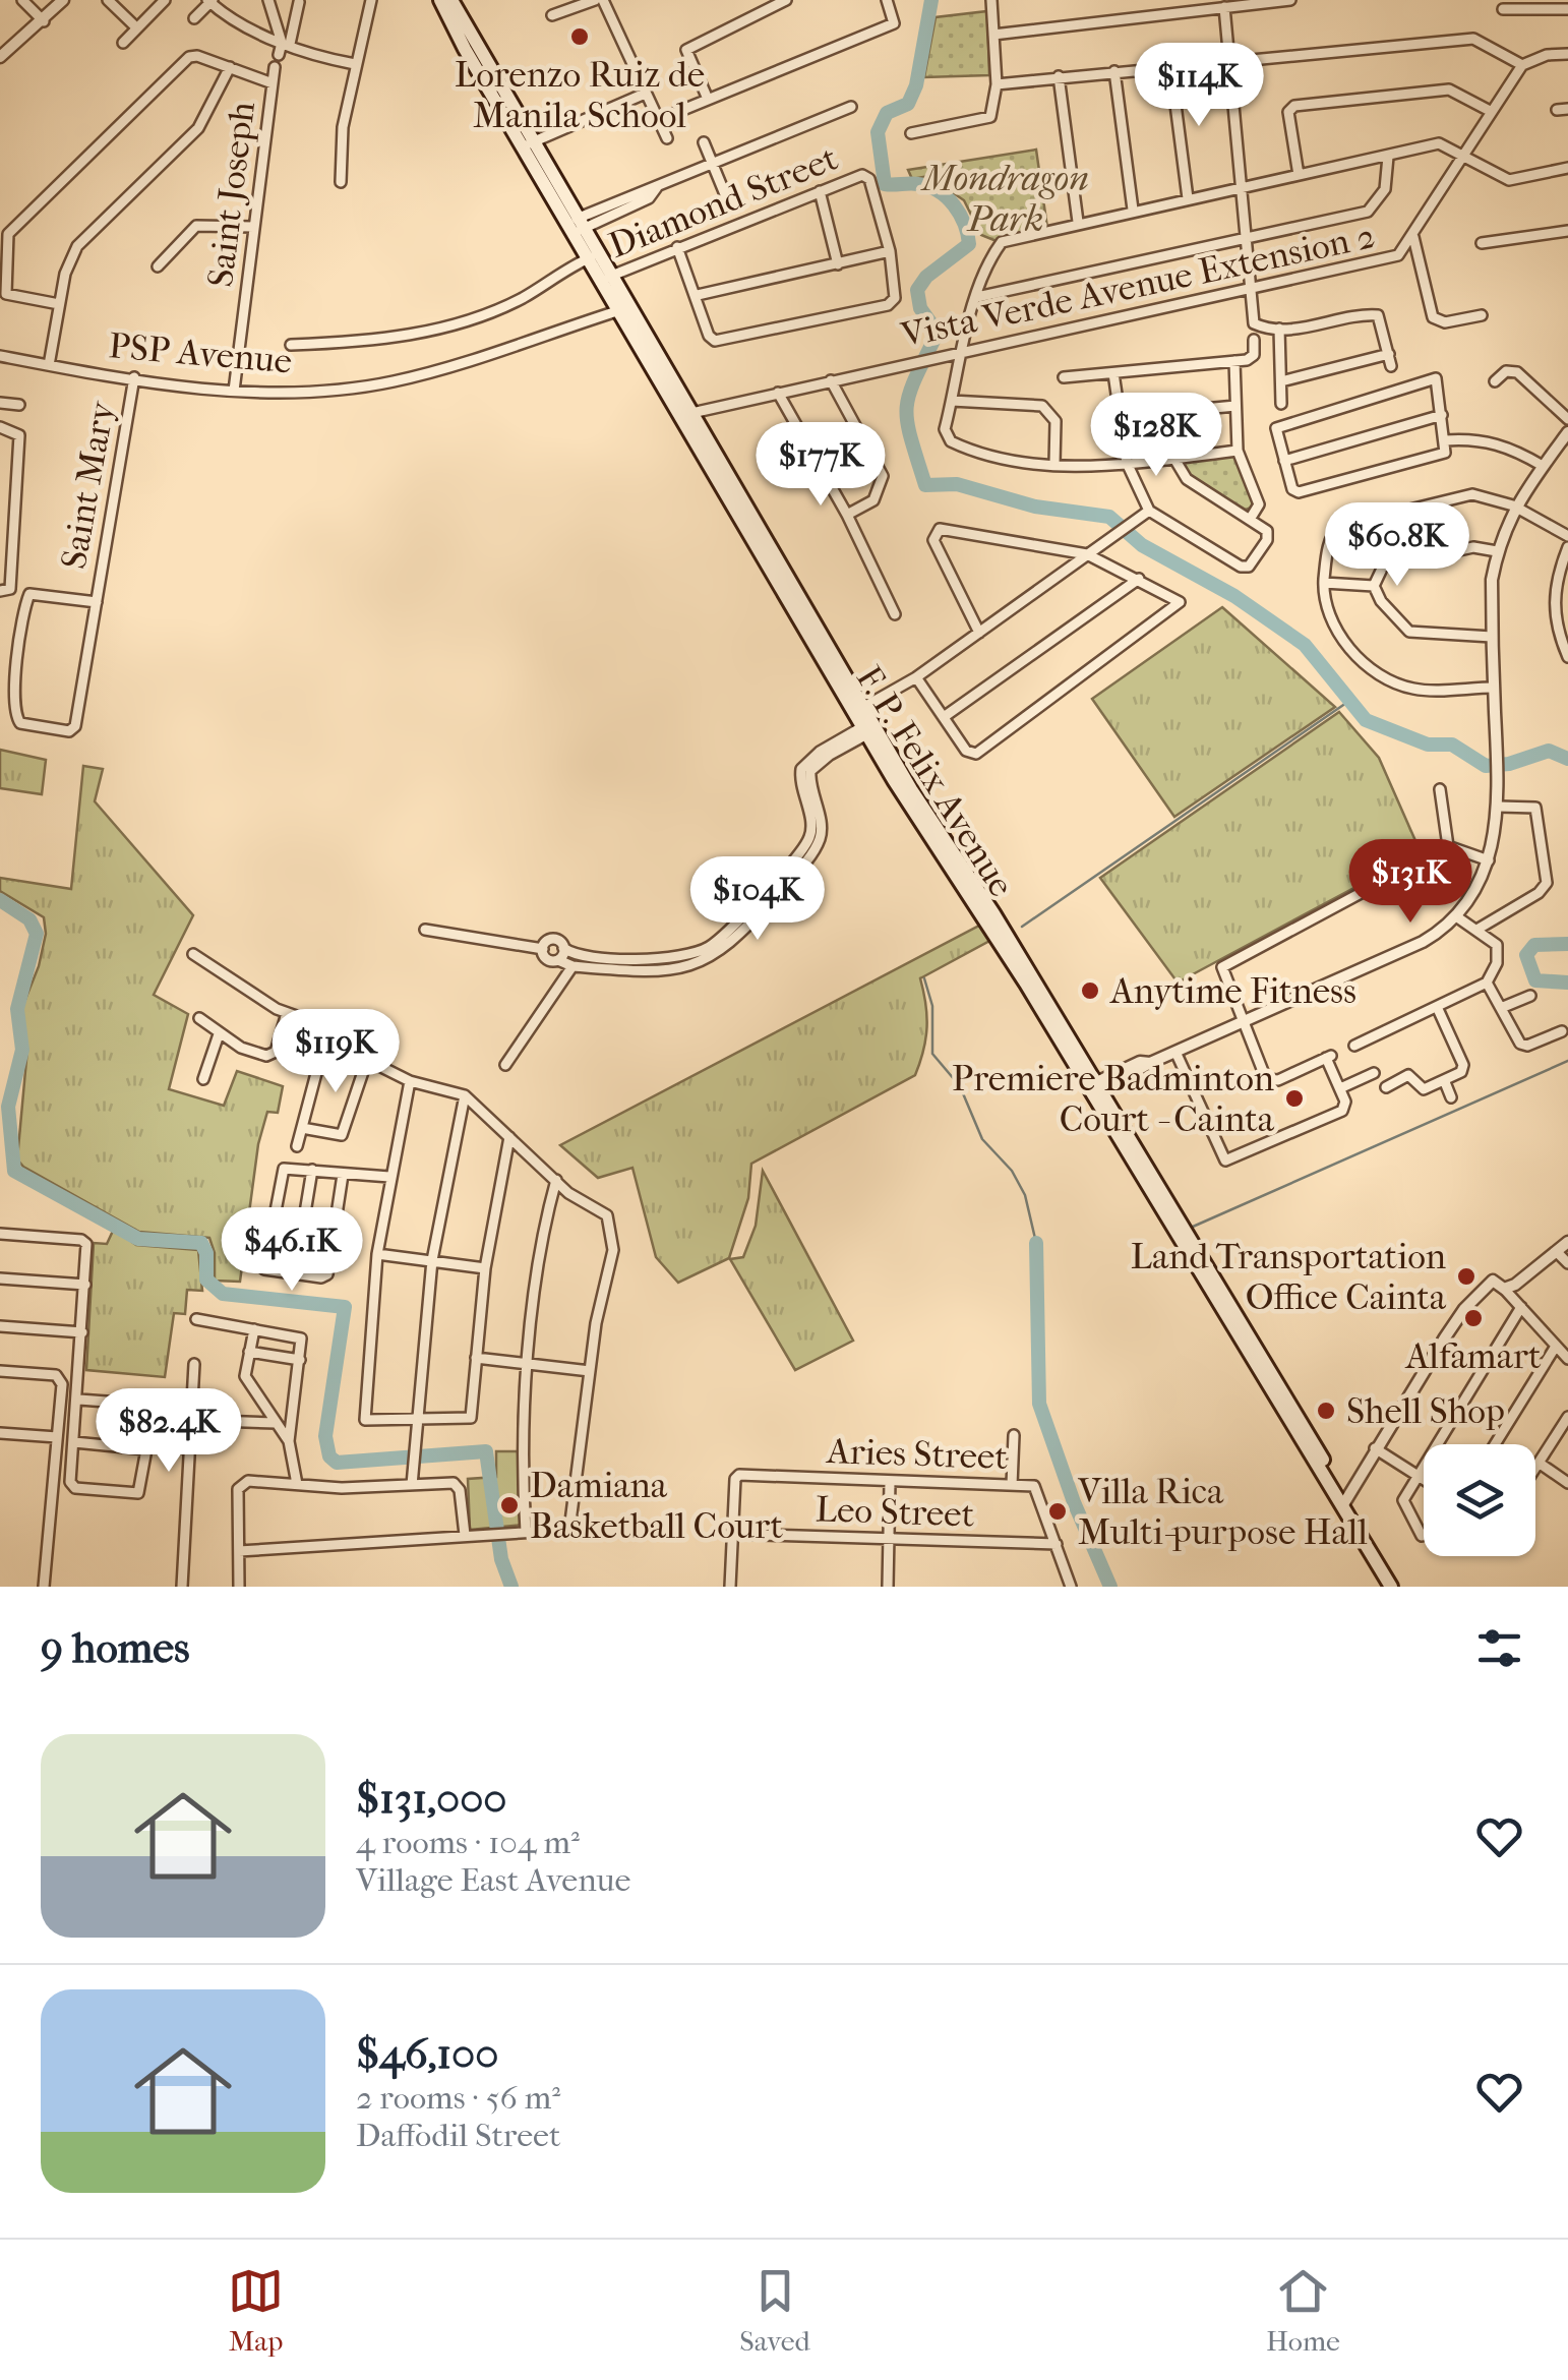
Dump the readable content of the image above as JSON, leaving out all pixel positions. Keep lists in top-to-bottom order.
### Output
{
  "streets": {
    "main road": ["F. P. Felix Avenue"],
    "street": [
      "Saint Joseph",
      "Diamond Street",
      "Vista Verde Avenue Extension 2",
      "PSP Avenue",
      "Saint Mary",
      "Aries Street",
      "Leo Street"
    ]
  },
  "crossings": [
    ["Saint Joseph", "PSP Avenue"],
    ["Diamond Street", "F. P. Felix Avenue"],
    ["Vista Verde Avenue Extension 2", "F. P. Felix Avenue"],
    ["PSP Avenue", "Saint Mary"],
    ["PSP Avenue", "F. P. Felix Avenue"],
    ["Aries Street", "Leo Street"]
  ],
  "parks": ["Mondragon Park"],
  "places": [
    "Lorenzo Ruiz de Manila School",
    "Anytime Fitness",
    "Premiere Badminton Court - Cainta",
    "Land Transportation Office Cainta",
    "Alfamart",
    "Shell Shop",
    "Damiana Basketball Court",
    "Villa Rica Multi-purpose Hall"
  ],
  "page": {
    "price": [
      "$114K",
      "$128K",
      "$177K",
      "$60.8K",
      "$131K",
      "$104K",
      "$119K",
      "$46.1K",
      "$82.4K"
    ],
    "heading": "9 homes",
    "list": [
      {
        "name": "$131,000",
        "note": "4 rooms · 104 m² · Village East Avenue"
      },
      {
        "name": "$46,100",
        "note": "2 rooms · 56 m² · Daffodil Street"
      }
    ],
    "tabs": ["Map", "Saved", "Home"]
  }
}
